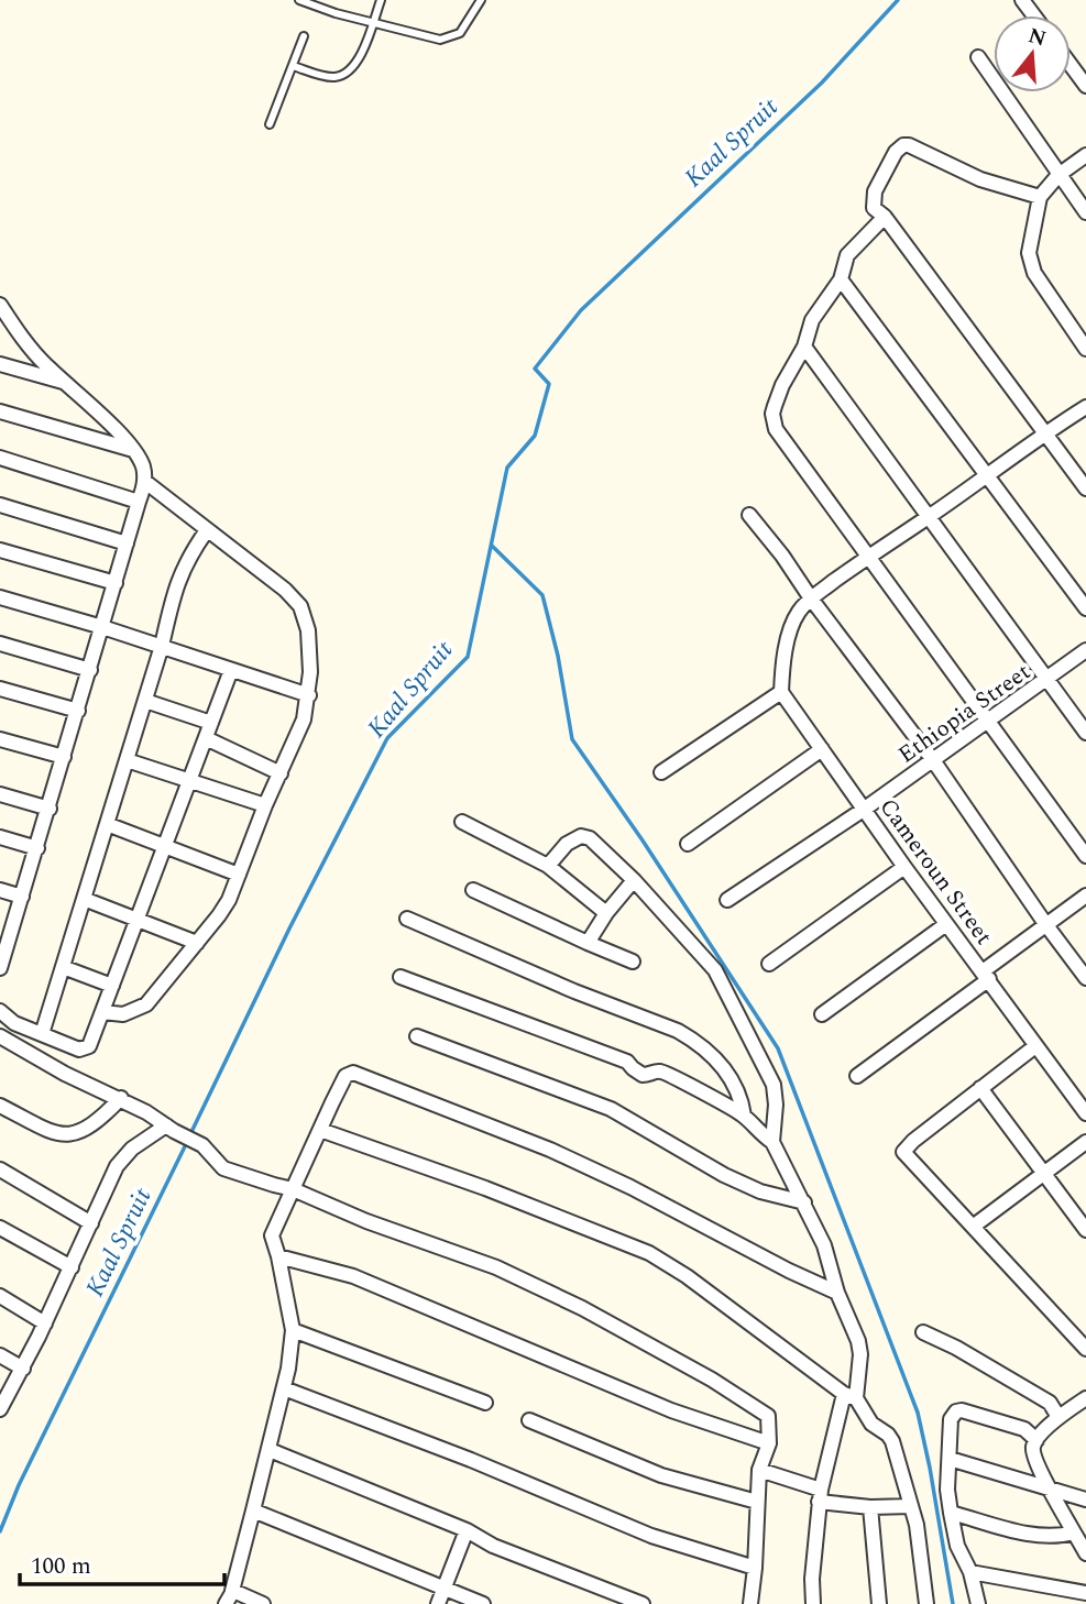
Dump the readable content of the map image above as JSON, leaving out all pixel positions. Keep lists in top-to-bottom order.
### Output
{
  "streets": {
    "street": ["Ethiopia Street", "Cameroun Street"]
  },
  "crossings": [
    ["Ethiopia Street", "Cameroun Street"]
  ],
  "water": ["Kaal Spruit"],
  "scale_bar": "100 m",
  "north": "top"
}
